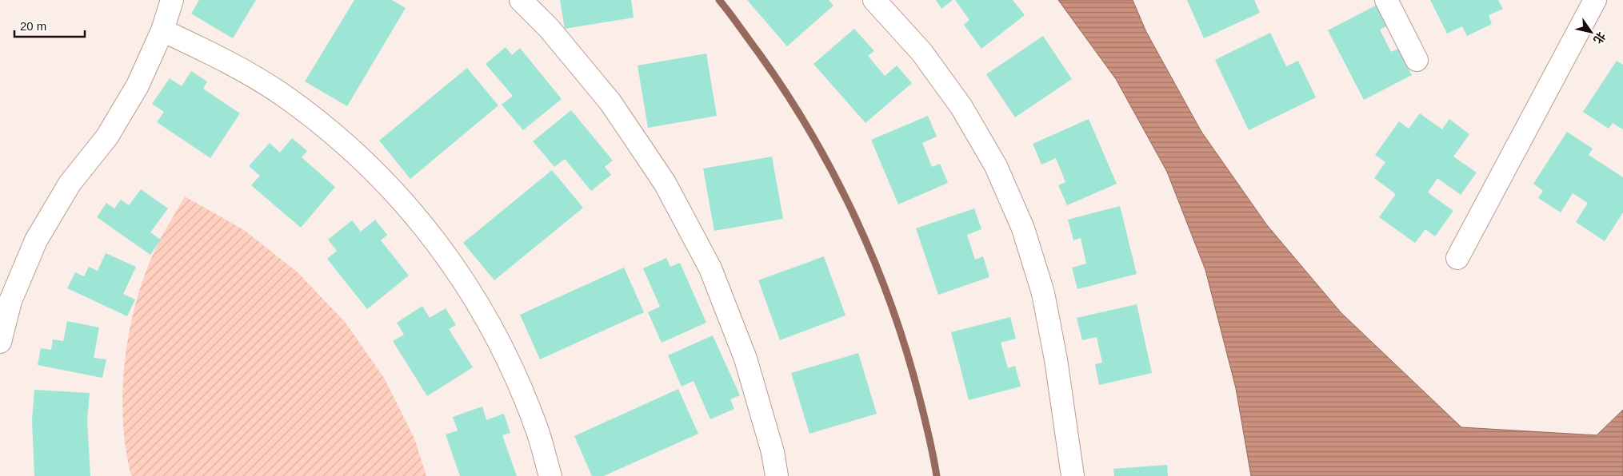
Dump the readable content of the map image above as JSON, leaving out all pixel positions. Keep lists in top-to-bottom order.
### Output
{
  "scale_bar": "20 m",
  "north": "bottom right"
}
